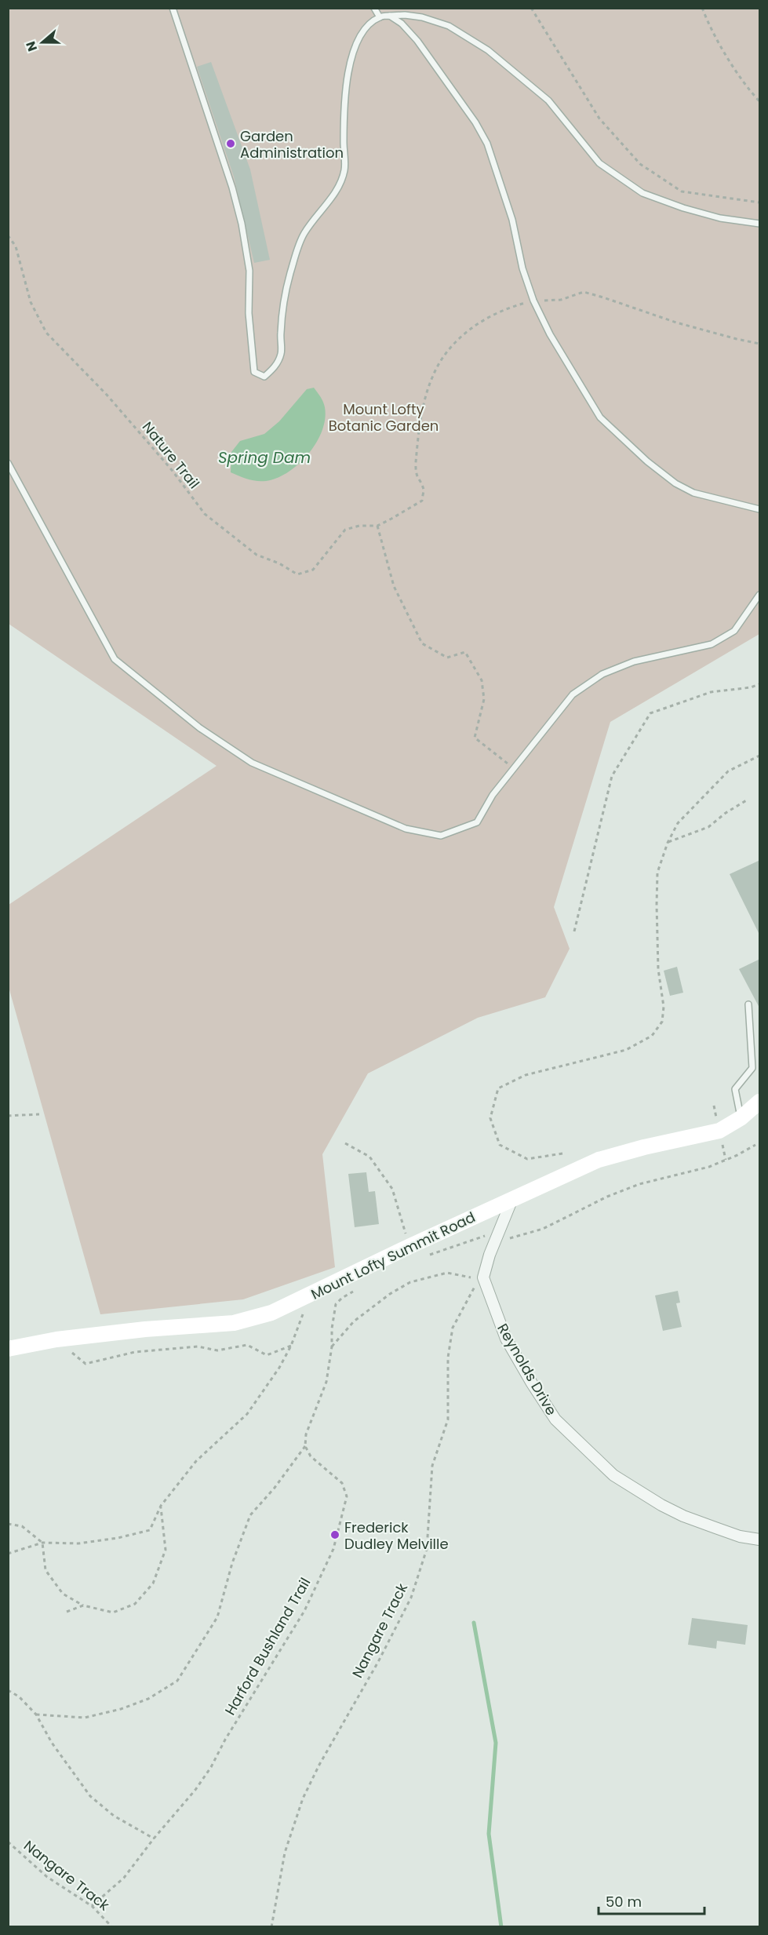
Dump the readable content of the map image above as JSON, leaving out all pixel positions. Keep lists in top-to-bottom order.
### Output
{
  "streets": {
    "main road": ["Mount Lofty Summit Road"],
    "street": ["Reynolds Drive"],
    "path": ["Nature Trail", "Nangare Track", "Harford Bushland Trail"]
  },
  "crossings": [
    ["Mount Lofty Summit Road", "Reynolds Drive"],
    ["Nangare Track", "Harford Bushland Trail"]
  ],
  "water": ["Spring Dam"],
  "parks": ["Mount Lofty Botanic Garden"],
  "places": ["Garden Administration", "Frederick Dudley Melville"],
  "scale_bar": "50 m",
  "north": "left"
}
